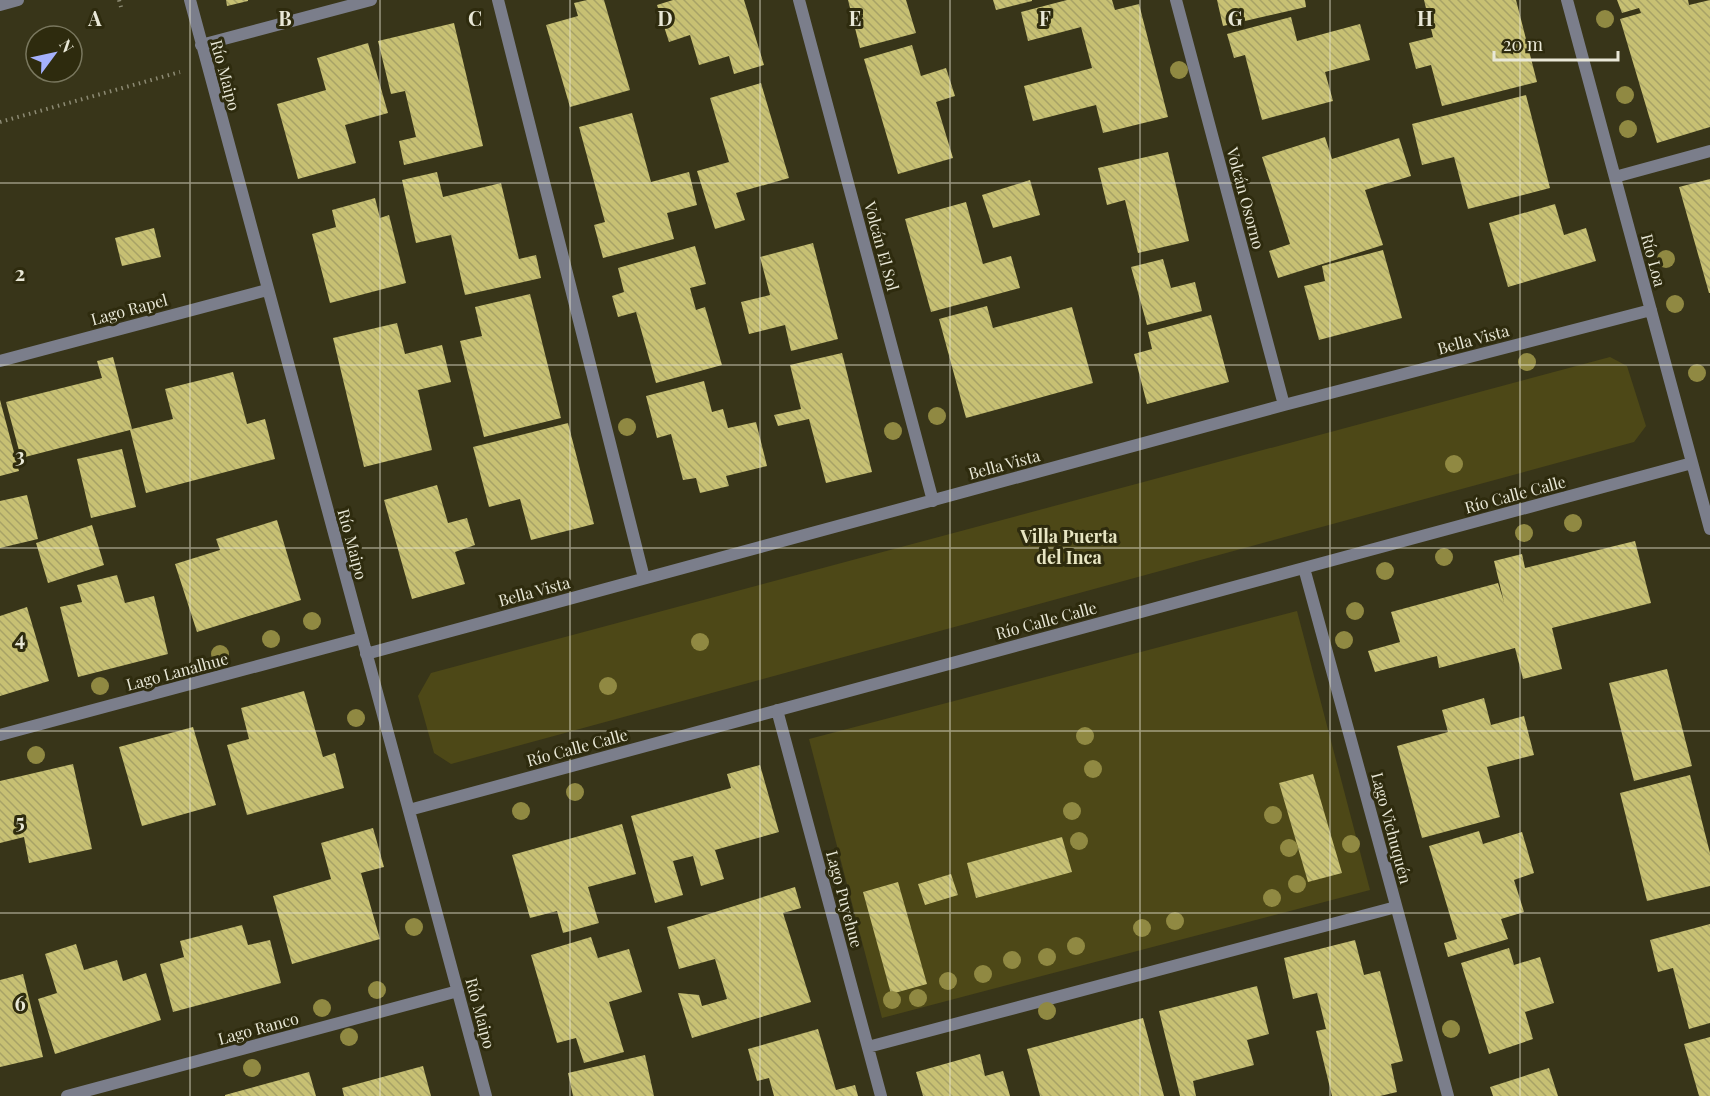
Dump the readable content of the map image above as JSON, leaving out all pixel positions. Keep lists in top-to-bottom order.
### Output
{
  "streets": {
    "street": [
      "Río Maipo",
      "Volcán Osorno",
      "Volcán El Sol",
      "Río Loa",
      "Lago Rapel",
      "Bella Vista",
      "Río Calle Calle",
      "Lago Lanalhue",
      "Lago Vichuquén",
      "Lago Puyehue",
      "Lago Ranco"
    ]
  },
  "crossings": [
    ["Río Maipo", "Lago Rapel"],
    ["Río Maipo", "Bella Vista"],
    ["Río Maipo", "Río Calle Calle"],
    ["Río Maipo", "Lago Lanalhue"],
    ["Río Maipo", "Lago Ranco"],
    ["Volcán Osorno", "Bella Vista"],
    ["Volcán El Sol", "Bella Vista"],
    ["Río Loa", "Bella Vista"],
    ["Río Loa", "Río Calle Calle"],
    ["Río Calle Calle", "Lago Vichuquén"],
    ["Río Calle Calle", "Lago Puyehue"]
  ],
  "districts": ["Villa Puerta del Inca"],
  "scale_bar": "20 m",
  "north": "top right",
  "grid": {
    "columns": [
      "A",
      "B",
      "C",
      "D",
      "E",
      "F",
      "G",
      "H"
    ],
    "rows": [
      "2",
      "3",
      "4",
      "5",
      "6"
    ]
  }
}
